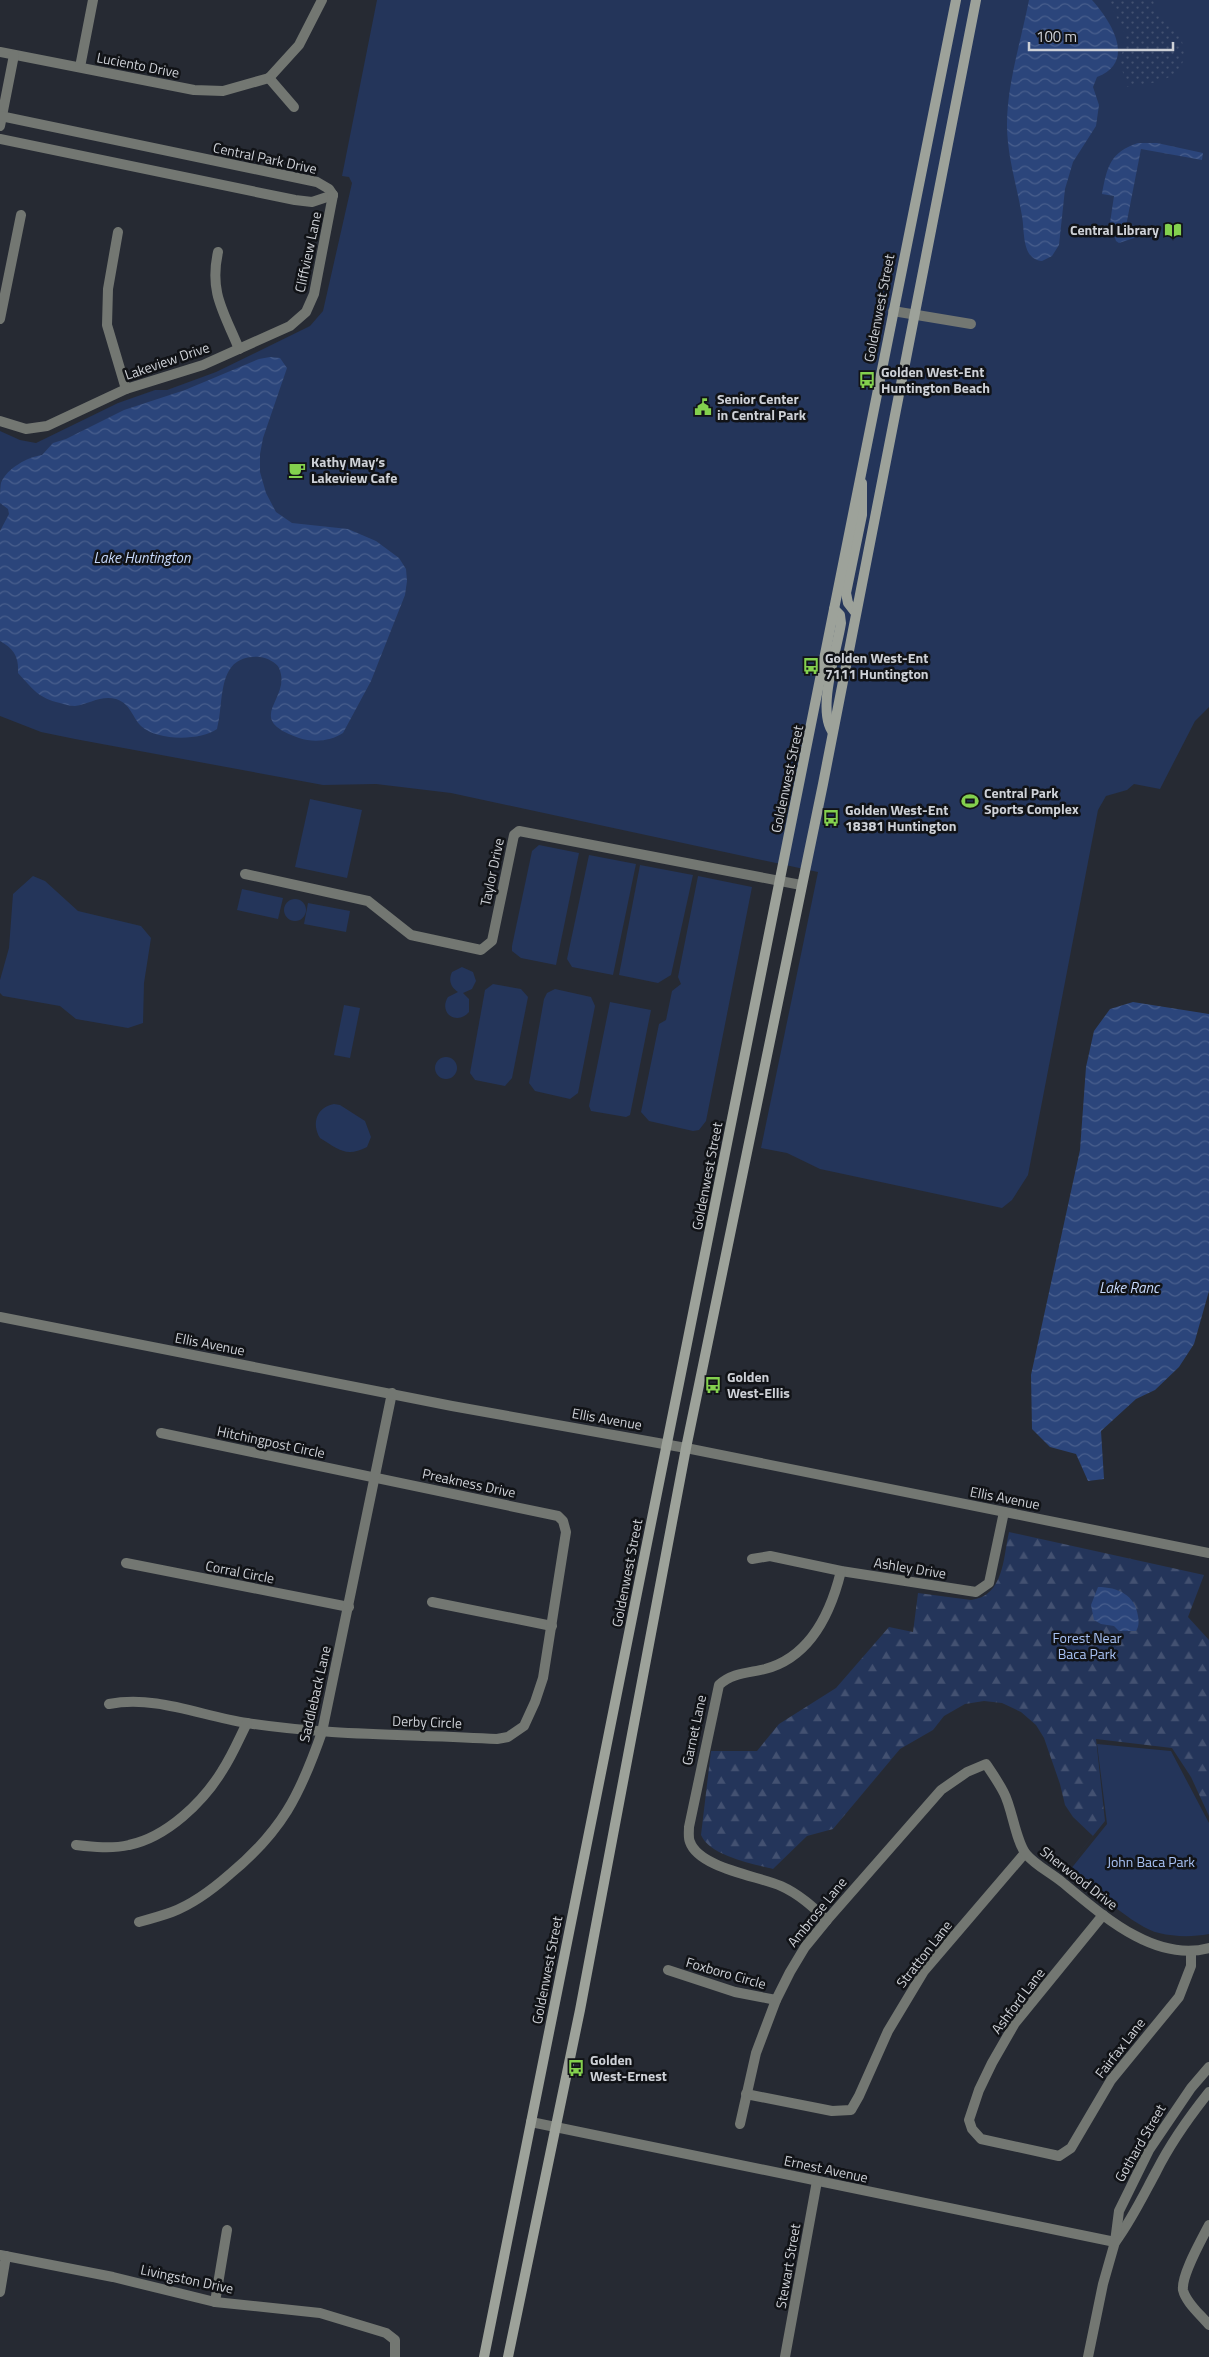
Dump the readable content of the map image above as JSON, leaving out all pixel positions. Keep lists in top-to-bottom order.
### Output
{
  "streets": {
    "main road": ["Goldenwest Street"],
    "street": [
      "Luciento Drive",
      "Central Park Drive",
      "Cliffview Lane",
      "Lakeview Drive",
      "Taylor Drive",
      "Ellis Avenue",
      "Hitchingpost Circle",
      "Preakness Drive",
      "Ashley Drive",
      "Corral Circle",
      "Saddleback Lane",
      "Derby Circle",
      "Garnet Lane",
      "Sherwood Drive",
      "Ambrose Lane",
      "Stratton Lane",
      "Foxboro Circle",
      "Ashford Lane",
      "Fairfax Lane",
      "Gothard Street",
      "Ernest Avenue",
      "Stewart Street",
      "Livingston Drive"
    ]
  },
  "crossings": [
    ["Central Park Drive", "Cliffview Lane"],
    ["Cliffview Lane", "Lakeview Drive"],
    ["Goldenwest Street", "Taylor Drive"],
    ["Goldenwest Street", "Ellis Avenue"],
    ["Goldenwest Street", "Ernest Avenue"],
    ["Ellis Avenue", "Ashley Drive"],
    ["Ellis Avenue", "Saddleback Lane"],
    ["Hitchingpost Circle", "Preakness Drive"],
    ["Hitchingpost Circle", "Saddleback Lane"],
    ["Preakness Drive", "Saddleback Lane"],
    ["Preakness Drive", "Derby Circle"],
    ["Ashley Drive", "Garnet Lane"],
    ["Corral Circle", "Saddleback Lane"],
    ["Saddleback Lane", "Derby Circle"],
    ["Garnet Lane", "Ambrose Lane"],
    ["Sherwood Drive", "Ambrose Lane"],
    ["Sherwood Drive", "Stratton Lane"],
    ["Sherwood Drive", "Ashford Lane"],
    ["Sherwood Drive", "Fairfax Lane"],
    ["Ambrose Lane", "Stratton Lane"],
    ["Ambrose Lane", "Foxboro Circle"],
    ["Ashford Lane", "Fairfax Lane"],
    ["Gothard Street", "Ernest Avenue"],
    ["Ernest Avenue", "Stewart Street"]
  ],
  "water": ["Lake Huntington", "Lake Ranc"],
  "parks": ["Forest Near Baca Park", "John Baca Park"],
  "places": {
    "library": ["Central Library"],
    "bus stop": [
      "Golden West-Ent Huntington Beach",
      "Golden West-Ent 7111 Huntington",
      "Golden West-Ent 18381 Huntington",
      "Golden West-Ellis",
      "Golden West-Ernest"
    ],
    "public building": ["Senior Center in Central Park"],
    "cafe": ["Kathy May’s Lakeview Cafe"],
    "sports": ["Central Park Sports Complex"]
  },
  "scale_bar": "100 m"
}
